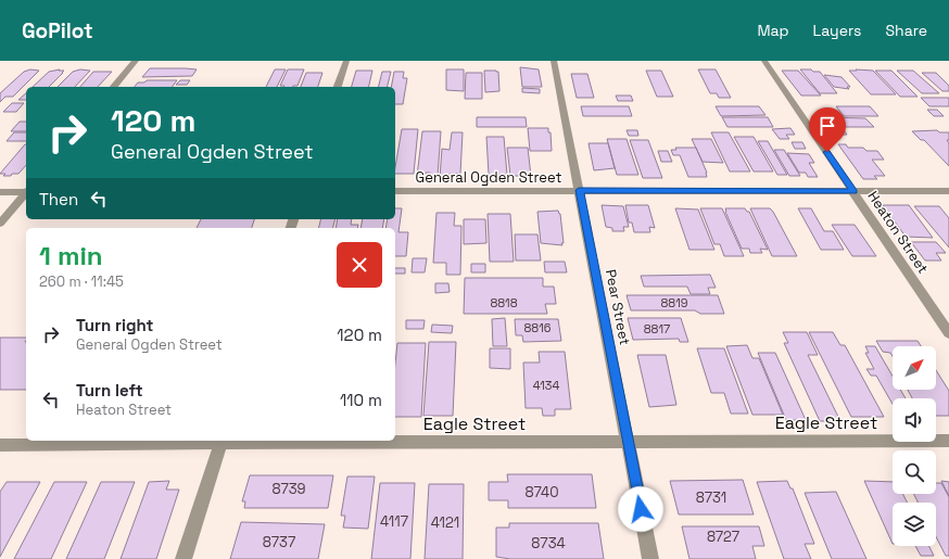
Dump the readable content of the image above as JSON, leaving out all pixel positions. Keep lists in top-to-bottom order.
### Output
{
  "streets": {
    "street": [
      "General Ogden Street",
      "Heaton Street",
      "Pear Street",
      "Eagle Street"
    ]
  },
  "crossings": [
    ["General Ogden Street", "Heaton Street"],
    ["General Ogden Street", "Pear Street"],
    ["Pear Street", "Eagle Street"]
  ],
  "house_numbers": [
    "8818",
    "8819",
    "8816",
    "8817",
    "4134",
    "8739",
    "8740",
    "8731",
    "4117",
    "4121",
    "8727",
    "8737",
    "8734"
  ],
  "north": "top right",
  "page": {
    "header": "GoPilot",
    "nav": ["Map", "Layers", "Share"],
    "turn": ["120 m", "General Ogden Street"],
    "then": "Then",
    "heading": ["1 min", "260 m · 11:45"],
    "list": [
      {
        "name": "Turn right",
        "note": "General Ogden Street",
        "value": "120 m"
      },
      {
        "name": "Turn left",
        "note": "Heaton Street",
        "value": "110 m"
      }
    ]
  }
}
